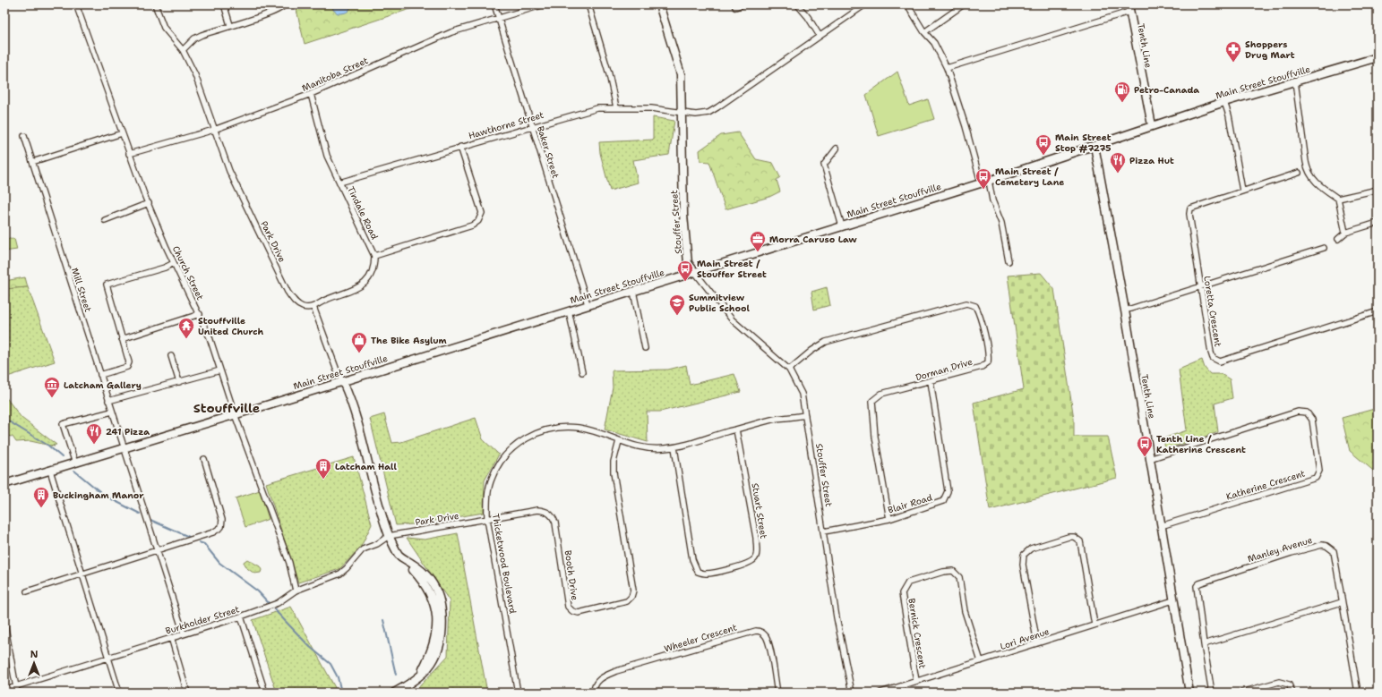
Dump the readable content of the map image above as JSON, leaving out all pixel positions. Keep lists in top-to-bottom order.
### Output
{
  "streets": {
    "main road": ["Tenth Line", "Main Street Stouffville", "Stouffer Street"],
    "street": [
      "Manitoba Street",
      "Hawthorne Street",
      "Baker Street",
      "Tindale Road",
      "Park Drive",
      "Church Street",
      "Mill Street",
      "Loretta Crescent",
      "Dorman Drive",
      "Katherine Crescent",
      "Blair Road",
      "Stuart Street",
      "Manley Avenue",
      "Thicketwood Boulevard",
      "Booth Drive",
      "Burkholder Street",
      "Bernick Crescent",
      "Wheeler Crescent",
      "Lori Avenue"
    ]
  },
  "crossings": [
    ["Tenth Line", "Main Street Stouffville"],
    ["Tenth Line", "Katherine Crescent"],
    ["Tenth Line", "Lori Avenue"],
    ["Manitoba Street", "Baker Street"],
    ["Manitoba Street", "Tindale Road"],
    ["Manitoba Street", "Park Drive"],
    ["Manitoba Street", "Church Street"],
    ["Main Street Stouffville", "Baker Street"],
    ["Main Street Stouffville", "Stouffer Street"],
    ["Main Street Stouffville", "Church Street"],
    ["Main Street Stouffville", "Mill Street"],
    ["Hawthorne Street", "Baker Street"],
    ["Hawthorne Street", "Tindale Road"],
    ["Hawthorne Street", "Stouffer Street"],
    ["Stouffer Street", "Dorman Drive"],
    ["Stouffer Street", "Blair Road"],
    ["Stouffer Street", "Thicketwood Boulevard"],
    ["Park Drive", "Thicketwood Boulevard"],
    ["Park Drive", "Booth Drive"],
    ["Park Drive", "Burkholder Street"],
    ["Church Street", "Burkholder Street"],
    ["Mill Street", "Burkholder Street"],
    ["Dorman Drive", "Blair Road"],
    ["Stuart Street", "Thicketwood Boulevard"],
    ["Thicketwood Boulevard", "Booth Drive"],
    ["Bernick Crescent", "Lori Avenue"]
  ],
  "districts": ["Stouffville"],
  "places": {
    "pharmacy": ["Shoppers Drug Mart"],
    "fuel station": ["Petro-Canada"],
    "bus stop": [
      "Main Street Stop #7275",
      "Main Street / Cemetery Lane",
      "Main Street / Stouffer Street",
      "Tenth Line / Katherine Crescent"
    ],
    "restaurant": ["Pizza Hut", "241 Pizza"],
    "office": ["Morra Caruso Law"],
    "school or university": ["Summitview Public School"],
    "temple": ["Stouffville United Church"],
    "shop": ["The Bike Asylum"],
    "museum": ["Latcham Gallery"],
    "building": ["Latcham Hall", "Buckingham Manor"]
  },
  "north": "top"
}
